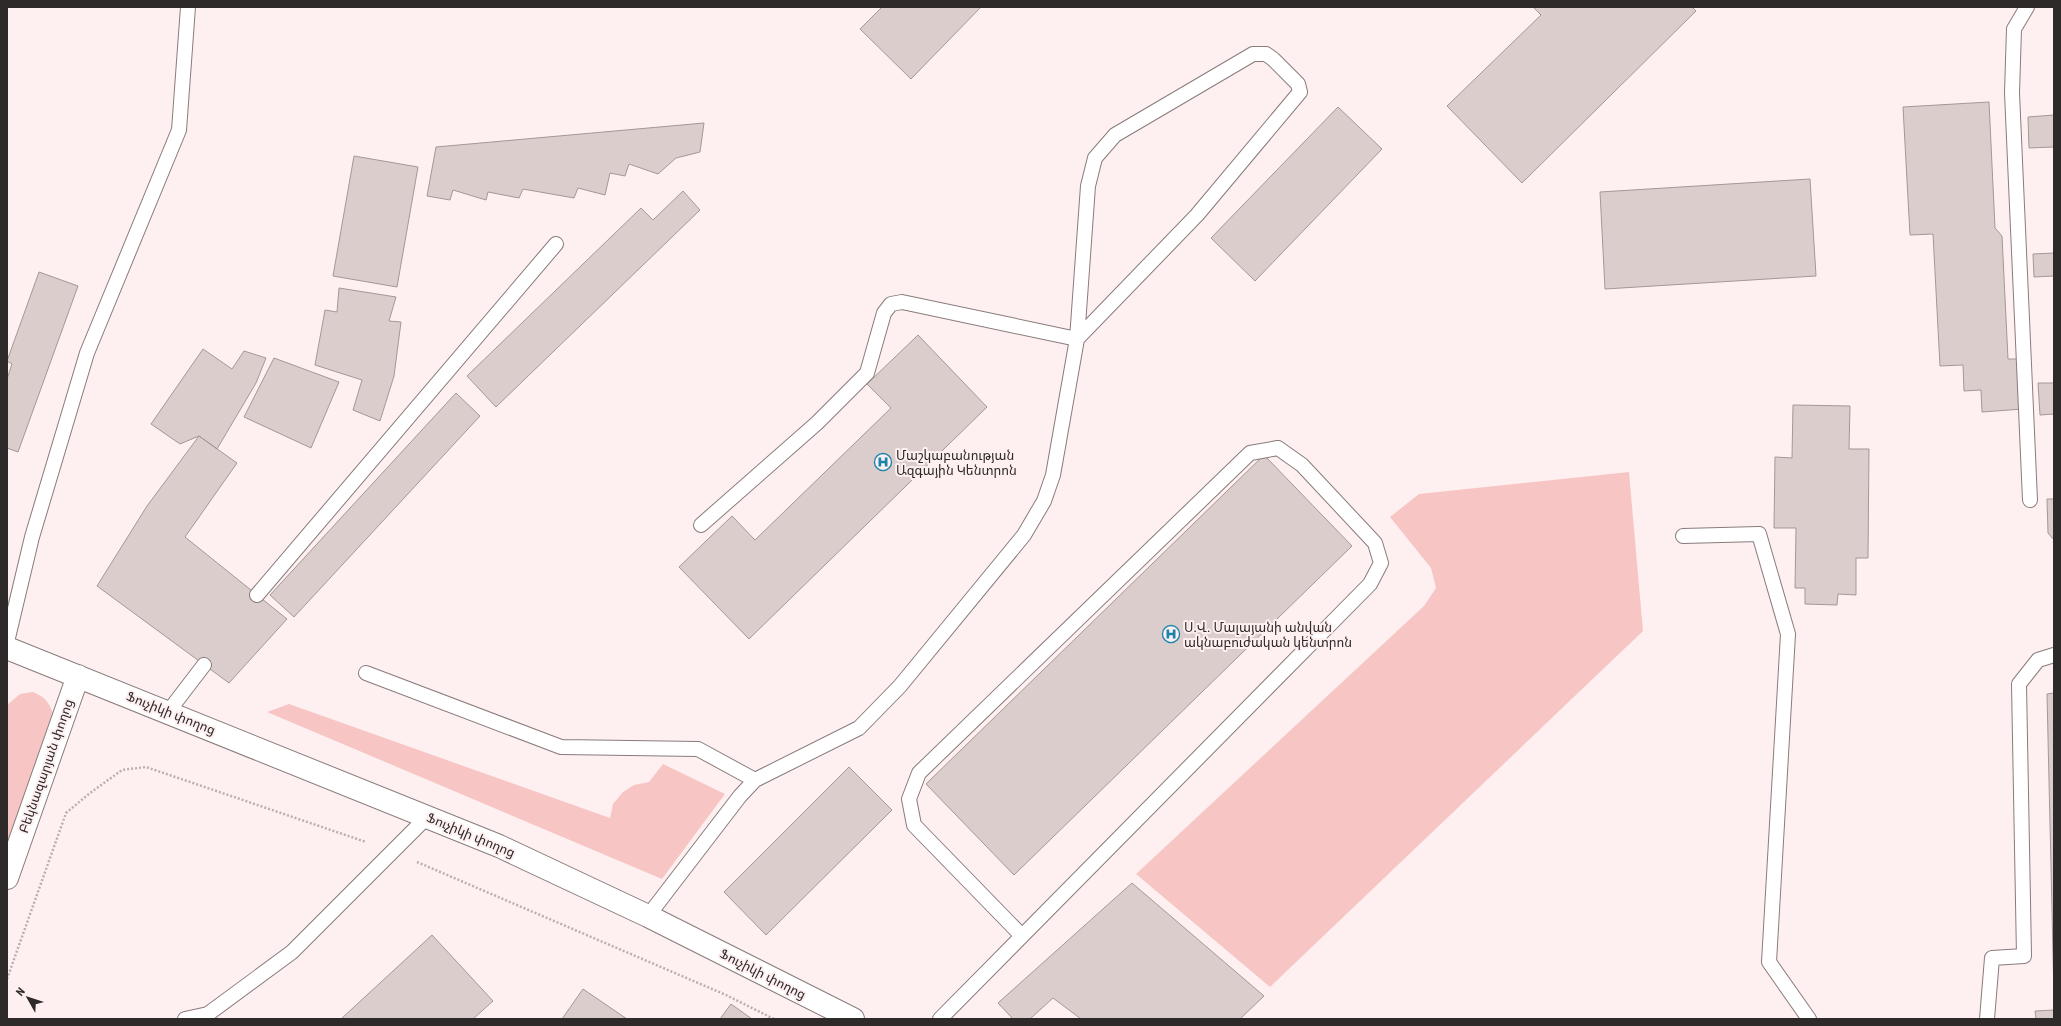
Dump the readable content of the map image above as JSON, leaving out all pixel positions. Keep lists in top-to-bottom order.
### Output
{
  "streets": {
    "street": ["Ֆուչիկի փողոց", "Բեկնազարյան փողոց"]
  },
  "crossings": [
    ["Ֆուչիկի փողոց", "Բեկնազարյան փողոց"]
  ],
  "places": {
    "hospital": ["Մաշկաբանության Ազգային Կենտրոն", "Ս.Վ. Մալայանի անվան ակնաբուժական կենտրոն"]
  },
  "north": "top left"
}
